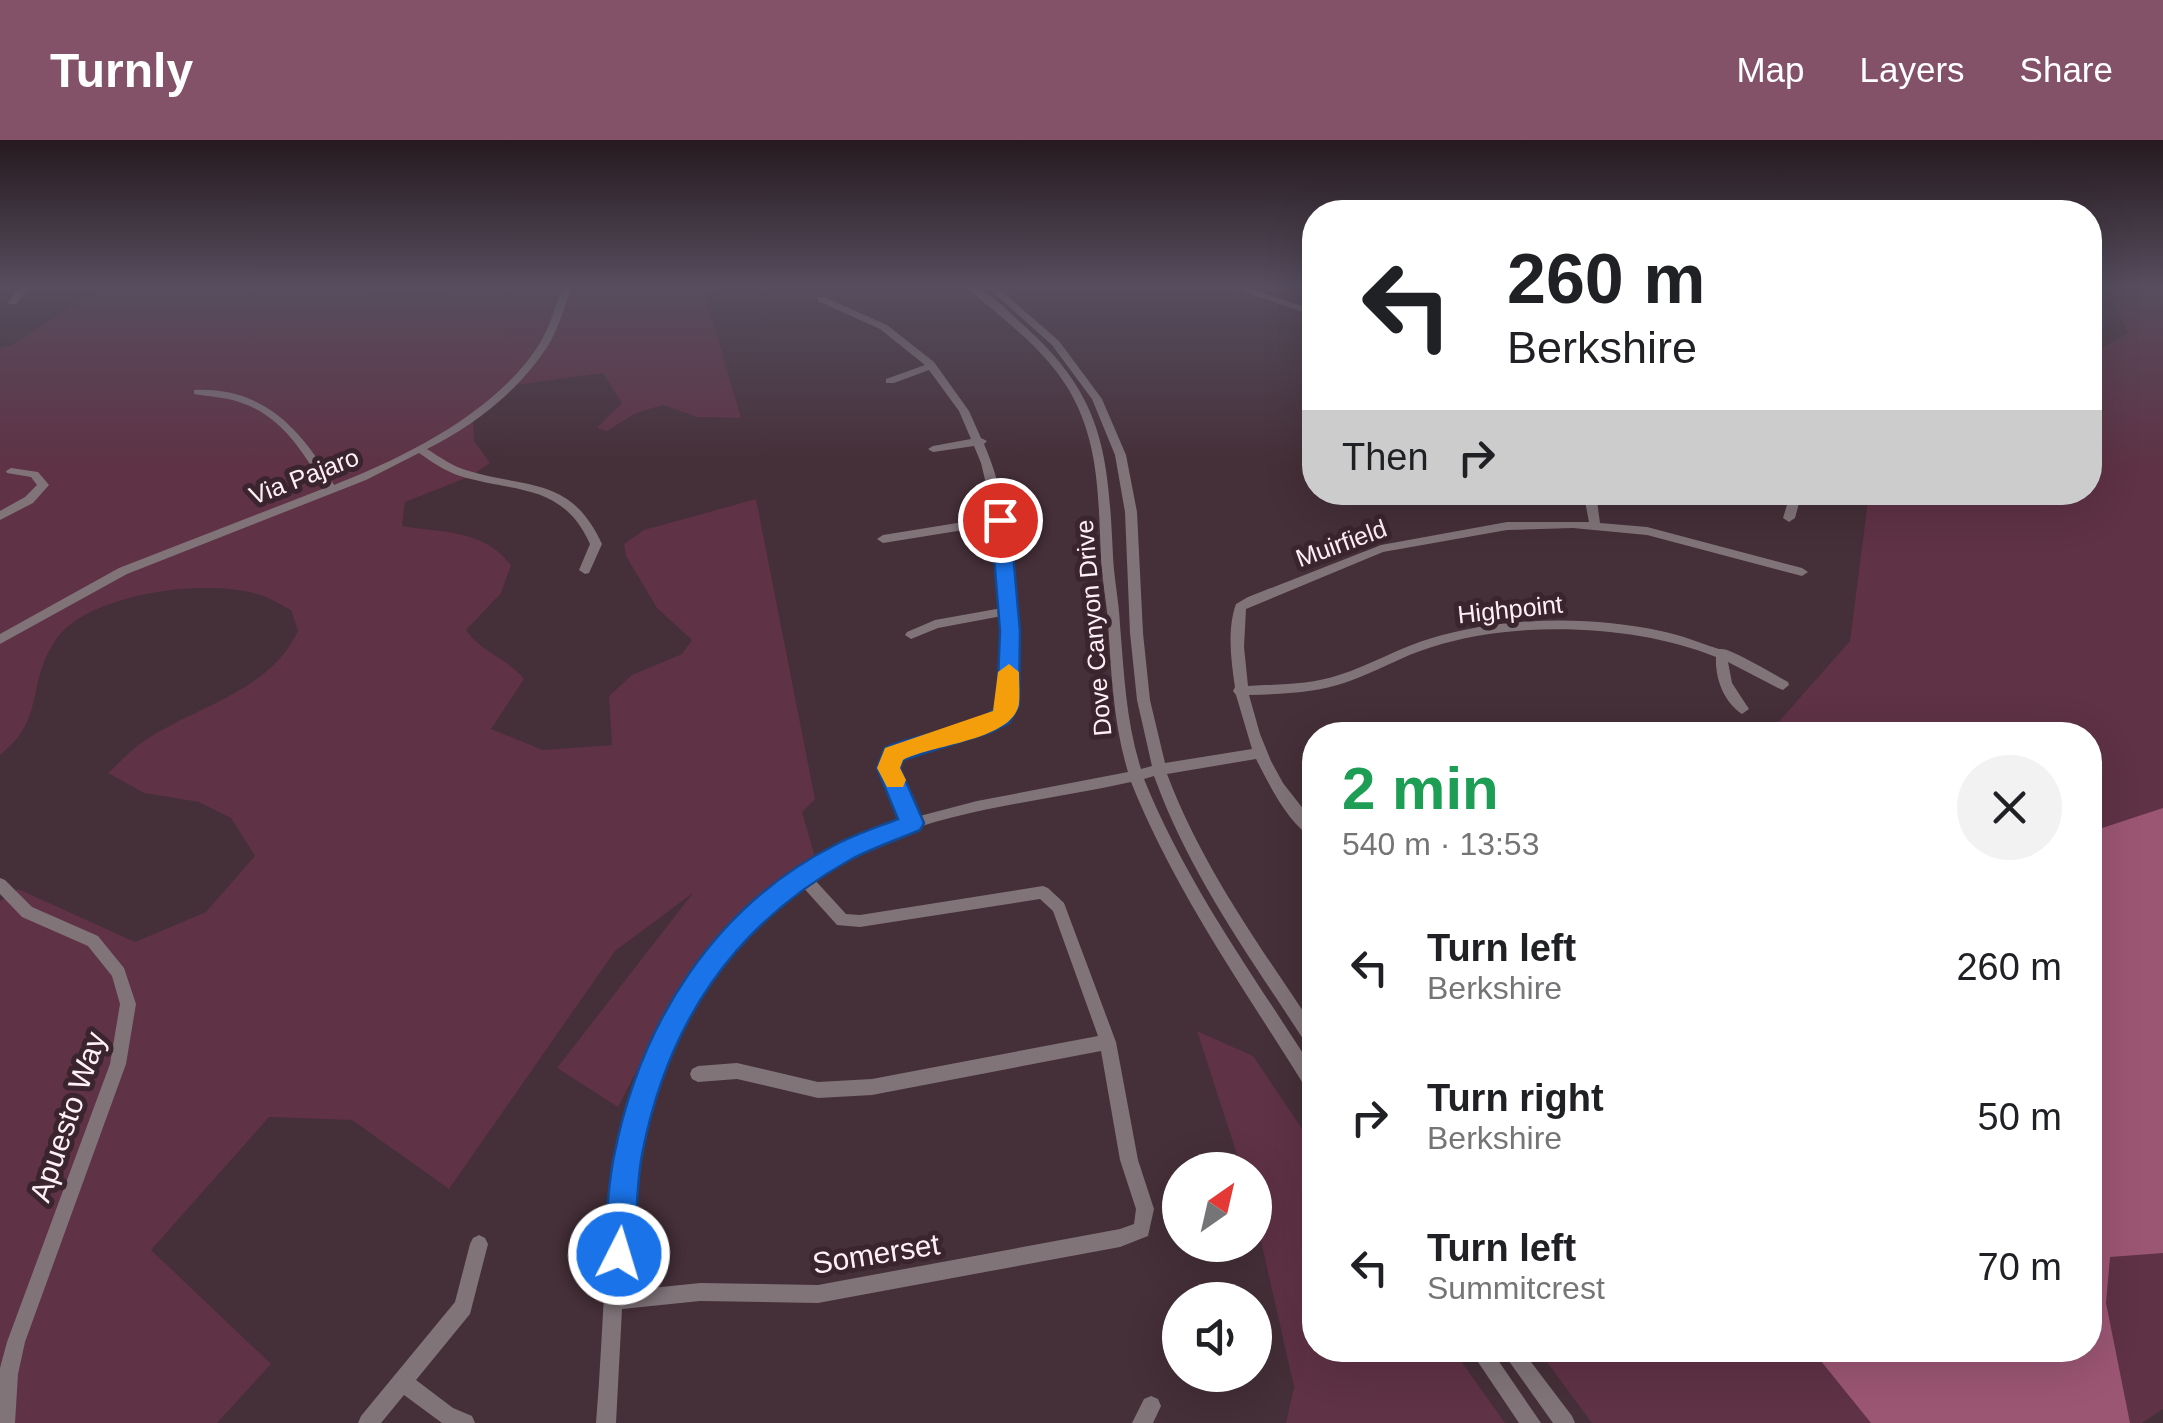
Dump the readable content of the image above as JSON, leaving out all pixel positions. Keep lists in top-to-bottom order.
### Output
{
  "streets": {
    "street": [
      "Via Pajaro",
      "Muirfield",
      "Highpoint",
      "Dove Canyon Drive",
      "Apuesto Way",
      "Somerset"
    ]
  },
  "crossings": [
    ["Muirfield", "Highpoint"]
  ],
  "north": "top right",
  "page": {
    "header": "Turnly",
    "nav": ["Map", "Layers", "Share"],
    "turn": ["260 m", "Berkshire"],
    "then": "Then",
    "heading": ["2 min", "540 m · 13:53"],
    "list": [
      {
        "name": "Turn left",
        "note": "Berkshire",
        "value": "260 m"
      },
      {
        "name": "Turn right",
        "note": "Berkshire",
        "value": "50 m"
      },
      {
        "name": "Turn left",
        "note": "Summitcrest",
        "value": "70 m"
      }
    ]
  }
}
